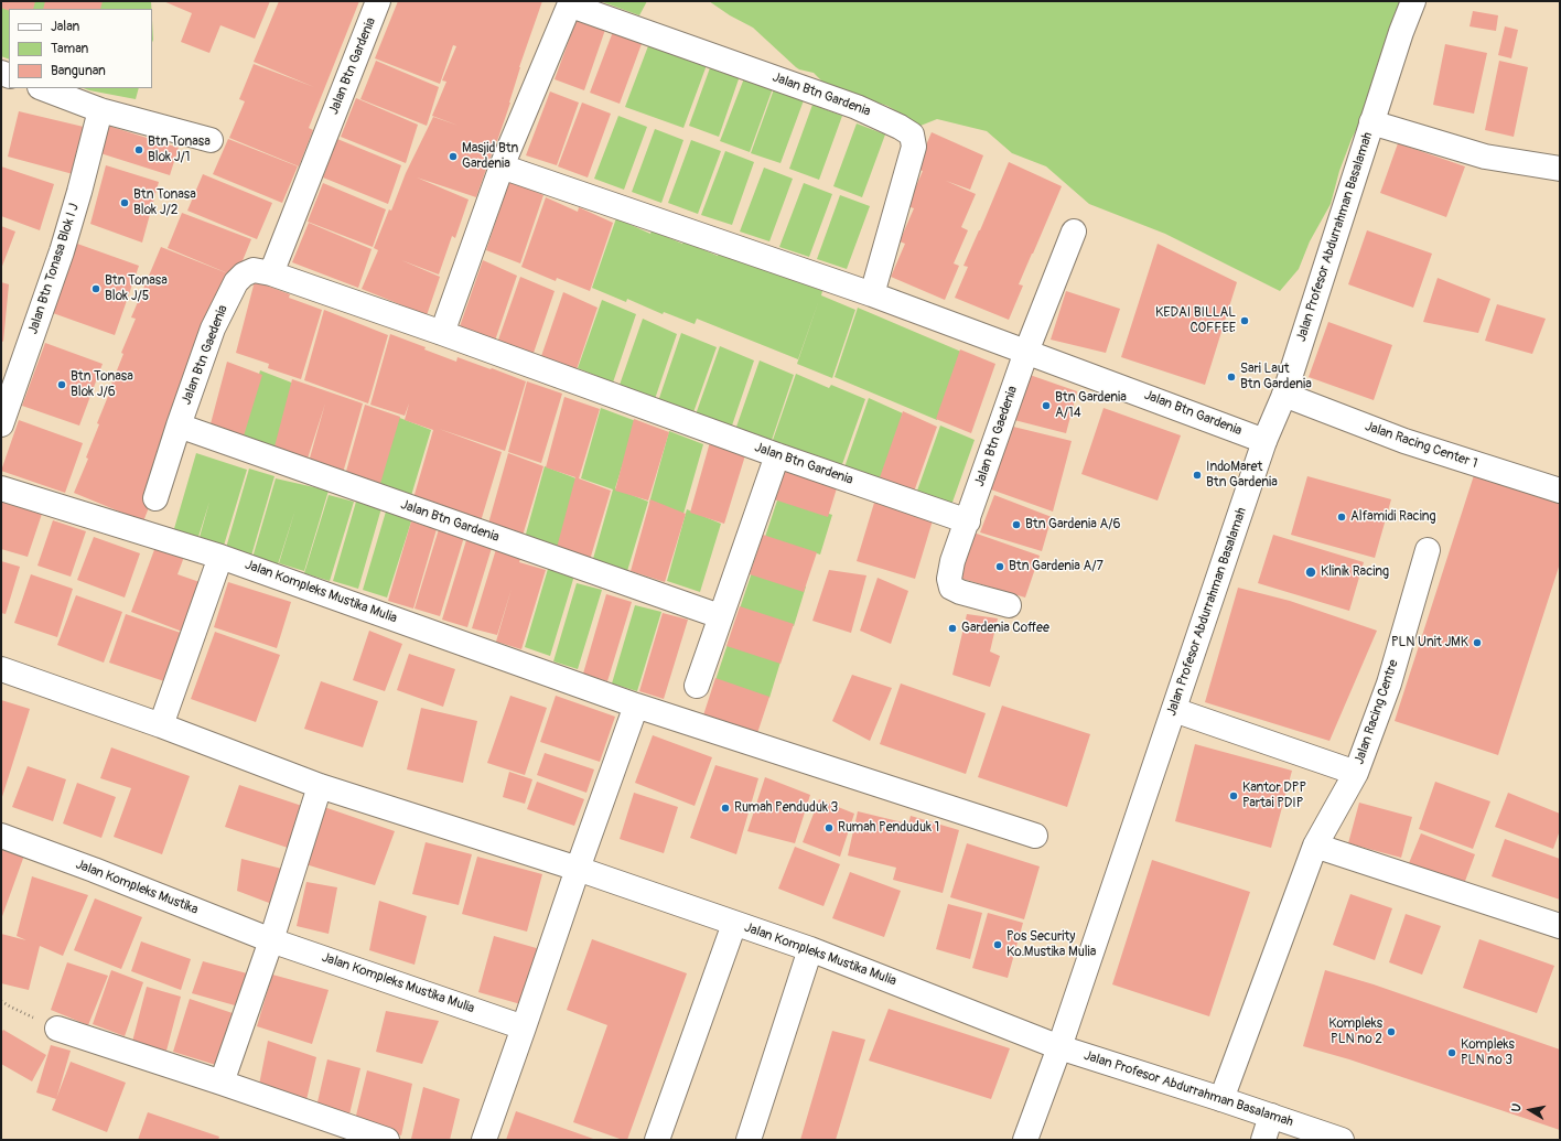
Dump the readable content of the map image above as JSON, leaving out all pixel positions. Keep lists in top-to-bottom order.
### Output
{
  "streets": {
    "street": [
      "Jalan Btn Gardenia",
      "Jalan Profesor Abdurrahman Basalamah",
      "Jalan Btn Tonasa Blok I J",
      "Jalan Btn Gaedenia",
      "Jalan Racing Center 1",
      "Jalan Kompleks Mustika Mulia",
      "Jalan Racing Centre",
      "Jalan Kompleks Mustika"
    ]
  },
  "crossings": [
    ["Jalan Btn Gardenia", "Jalan Profesor Abdurrahman Basalamah"],
    ["Jalan Btn Gardenia", "Jalan Btn Gaedenia"],
    ["Jalan Profesor Abdurrahman Basalamah", "Jalan Racing Center 1"],
    ["Jalan Profesor Abdurrahman Basalamah", "Jalan Kompleks Mustika Mulia"],
    ["Jalan Profesor Abdurrahman Basalamah", "Jalan Racing Centre"],
    ["Jalan Kompleks Mustika Mulia", "Jalan Kompleks Mustika"]
  ],
  "places": [
    "Btn Tonasa Blok J/1",
    "Masjid Btn Gardenia",
    "Btn Tonasa Blok J/2",
    "Btn Tonasa Blok J/5",
    "KEDAI BILLAL COFFEE",
    "Sari Laut Btn Gardenia",
    "Btn Tonasa Blok J/6",
    "Btn Gardenia A/14",
    "IndoMaret Btn Gardenia",
    "Alfamidi Racing",
    "Btn Gardenia A/6",
    "Btn Gardenia A/7",
    "Klinik Racing",
    "Gardenia Coffee",
    "PLN Unit JMK",
    "Kantor DPP Partai PDIP",
    "Rumah Penduduk 3",
    "Rumah Penduduk 1",
    "Pos Security Ko.Mustika Mulia",
    "Kompleks PLN no 2",
    "Kompleks PLN no 3"
  ],
  "legend": ["Jalan", "Taman", "Bangunan"],
  "north": "left"
}
